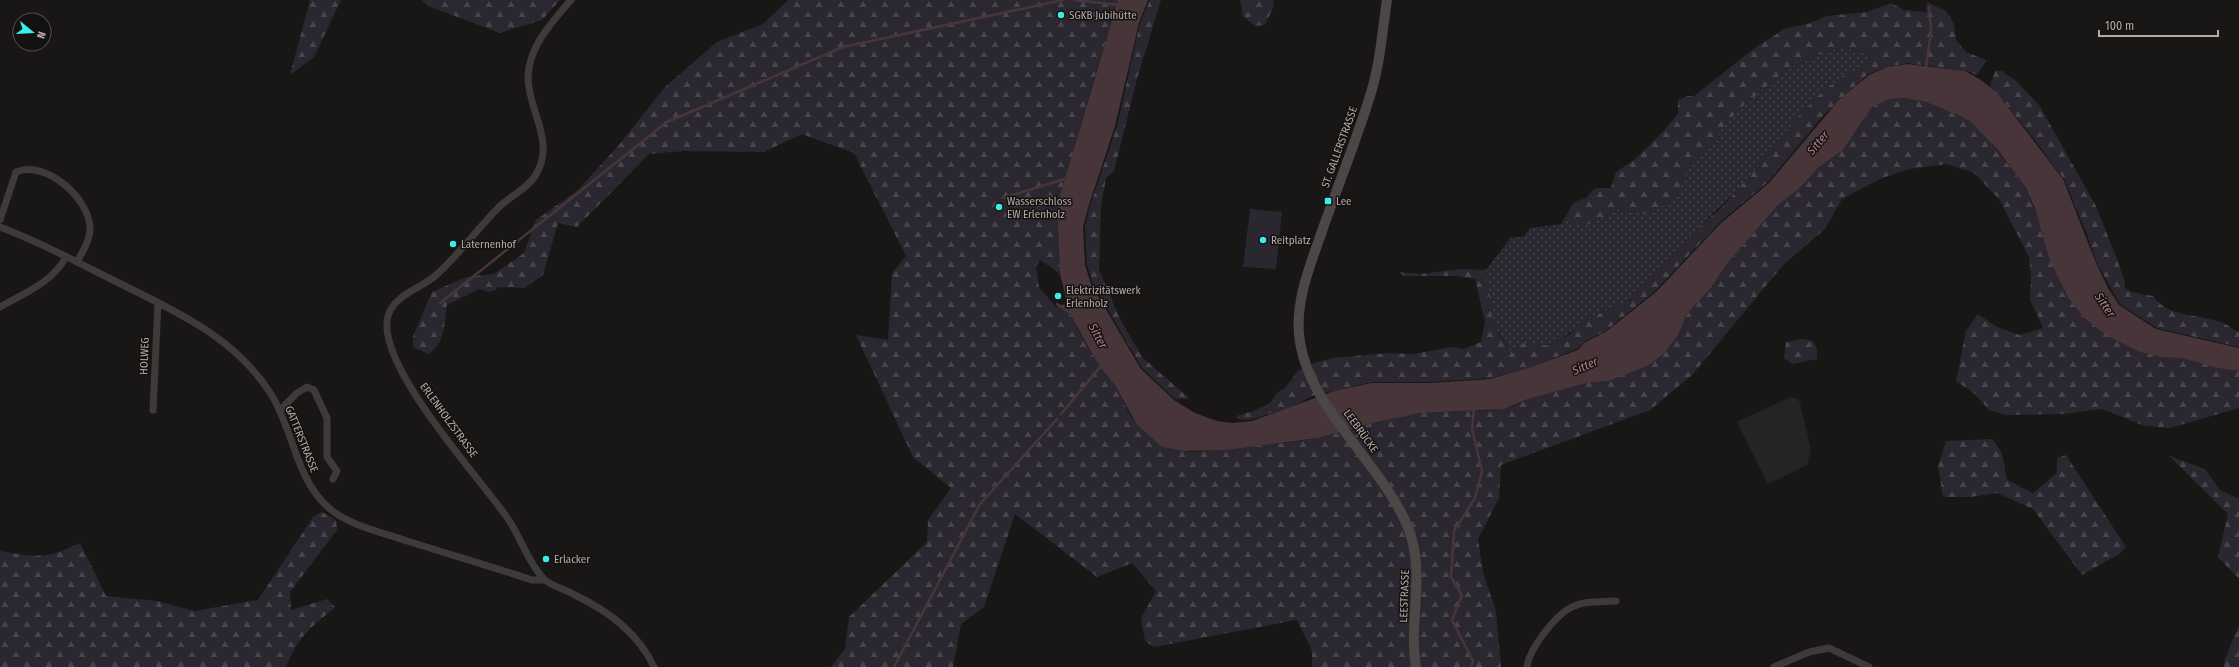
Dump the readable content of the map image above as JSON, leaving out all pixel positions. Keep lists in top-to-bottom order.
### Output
{
  "streets": {
    "street": [
      "ST. GALLERSTRASSE",
      "HOLWEG",
      "ERLENHOLZSTRASSE",
      "LEEBRÜCKE",
      "GATTERSTRASSE",
      "LEESTRASSE"
    ]
  },
  "crossings": [
    ["ST. GALLERSTRASSE", "LEEBRÜCKE"],
    ["HOLWEG", "GATTERSTRASSE"],
    ["ERLENHOLZSTRASSE", "GATTERSTRASSE"],
    ["LEEBRÜCKE", "LEESTRASSE"]
  ],
  "water": ["Sitter"],
  "places": {
    "other": [
      "SGKB Jubihütte",
      "Wasserschloss EW Erlenholz",
      "Reitplatz",
      "Laternenhof",
      "Elektrizitätswerk Erlenholz",
      "Erlacker"
    ],
    "transit": ["Lee"]
  },
  "scale_bar": "100 m",
  "north": "right"
}
